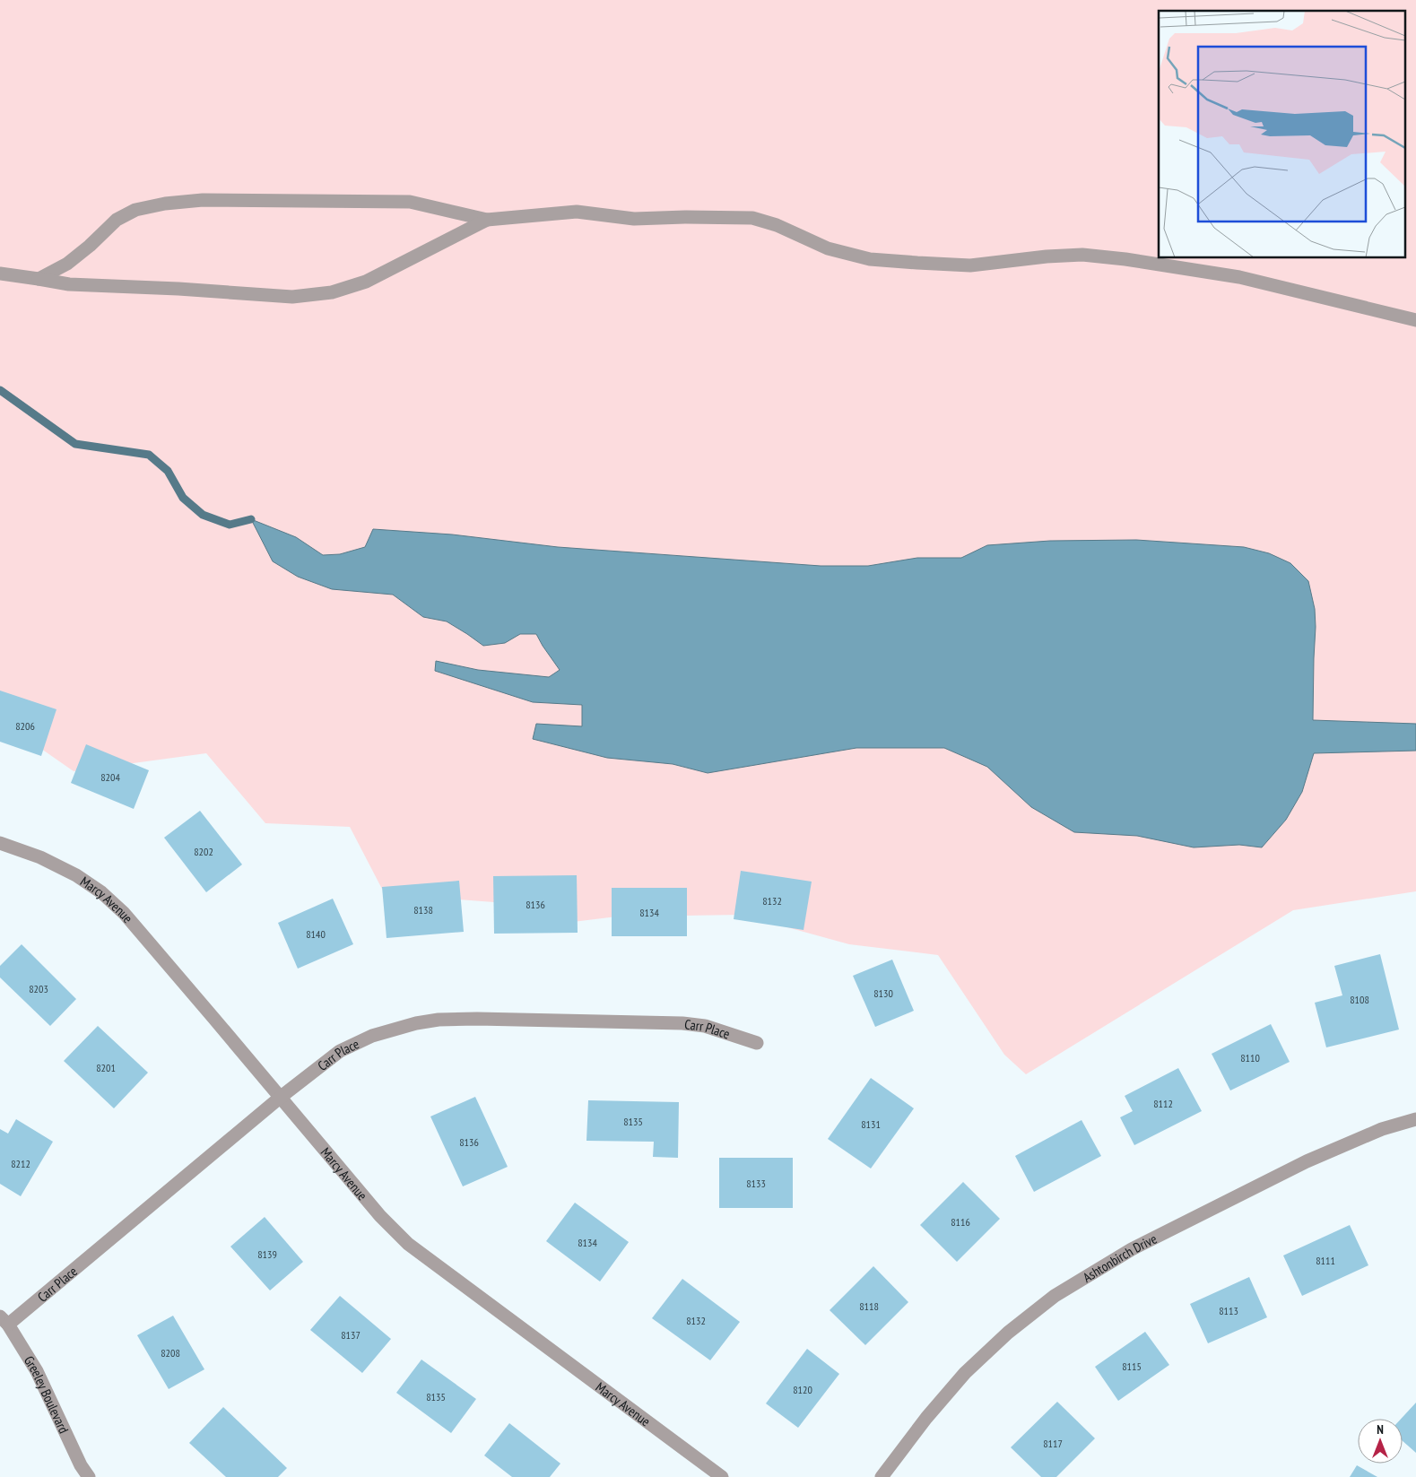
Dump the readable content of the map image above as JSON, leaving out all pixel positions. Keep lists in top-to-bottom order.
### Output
{
  "streets": {
    "street": [
      "Marcy Avenue",
      "Carr Place",
      "Ashtonbirch Drive",
      "Greeley Boulevard"
    ]
  },
  "crossings": [
    ["Marcy Avenue", "Carr Place"],
    ["Carr Place", "Greeley Boulevard"]
  ],
  "house_numbers": [
    "8206",
    "8204",
    "8202",
    "8132",
    "8136",
    "8138",
    "8134",
    "8140",
    "8203",
    "8130",
    "8108",
    "8110",
    "8201",
    "8112",
    "8135",
    "8131",
    "8136",
    "8212",
    "8133",
    "8116",
    "8134",
    "8139",
    "8111",
    "8118",
    "8113",
    "8132",
    "8137",
    "8208",
    "8115",
    "8120",
    "8135",
    "8117"
  ],
  "north": "top"
}
